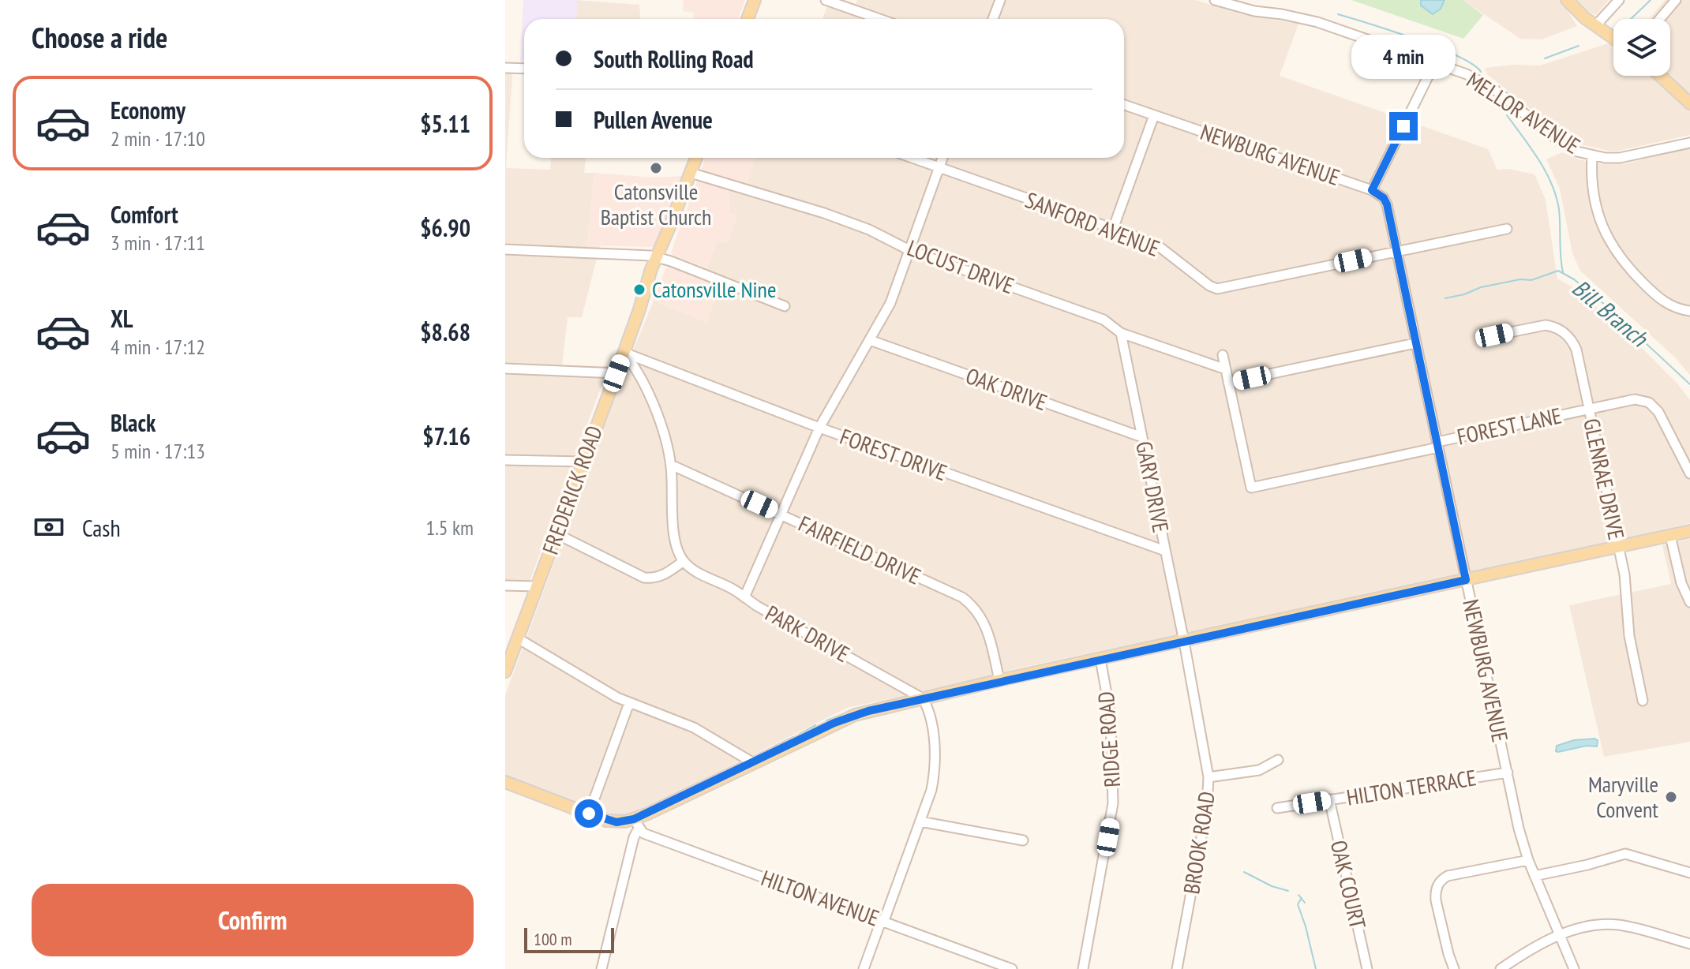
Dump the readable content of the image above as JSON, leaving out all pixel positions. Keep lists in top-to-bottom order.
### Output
{
  "streets": {
    "main road": ["FREDERICK ROAD"],
    "street": [
      "MELLOR AVENUE",
      "NEWBURG AVENUE",
      "SANFORD AVENUE",
      "LOCUST DRIVE",
      "OAK DRIVE",
      "FOREST LANE",
      "FOREST DRIVE",
      "GLENRAE DRIVE",
      "GARY DRIVE",
      "FAIRFIELD DRIVE",
      "PARK DRIVE",
      "RIDGE ROAD",
      "HILTON TERRACE",
      "BROOK ROAD",
      "OAK COURT",
      "HILTON AVENUE"
    ]
  },
  "crossings": [
    ["NEWBURG AVENUE", "SANFORD AVENUE"],
    ["NEWBURG AVENUE", "FOREST LANE"],
    ["NEWBURG AVENUE", "HILTON TERRACE"],
    ["LOCUST DRIVE", "GARY DRIVE"],
    ["LOCUST DRIVE", "FREDERICK ROAD"],
    ["OAK DRIVE", "GARY DRIVE"],
    ["FOREST LANE", "GLENRAE DRIVE"],
    ["FOREST DRIVE", "GARY DRIVE"],
    ["FOREST DRIVE", "FREDERICK ROAD"],
    ["GARY DRIVE", "BROOK ROAD"],
    ["HILTON TERRACE", "OAK COURT"]
  ],
  "water": ["Bill Branch"],
  "places": ["Catonsville Baptist Church", "Catonsville Nine", "Maryville Convent"],
  "scale_bar": "100 m",
  "page": {
    "heading": "Choose a ride",
    "banner": ["South Rolling Road", "Pullen Avenue"],
    "bubble": "4 min",
    "list": [
      {
        "name": "Economy",
        "note": "2 min · 17:10",
        "value": "$5.11"
      },
      {
        "name": "Comfort",
        "note": "3 min · 17:11",
        "value": "$6.90"
      },
      {
        "name": "XL",
        "note": "4 min · 17:12",
        "value": "$8.68"
      },
      {
        "name": "Black",
        "note": "5 min · 17:13",
        "value": "$7.16"
      }
    ],
    "pay": ["Cash", "1.5 km"],
    "buttons": "Confirm",
    "scale": "100 m"
  }
}
